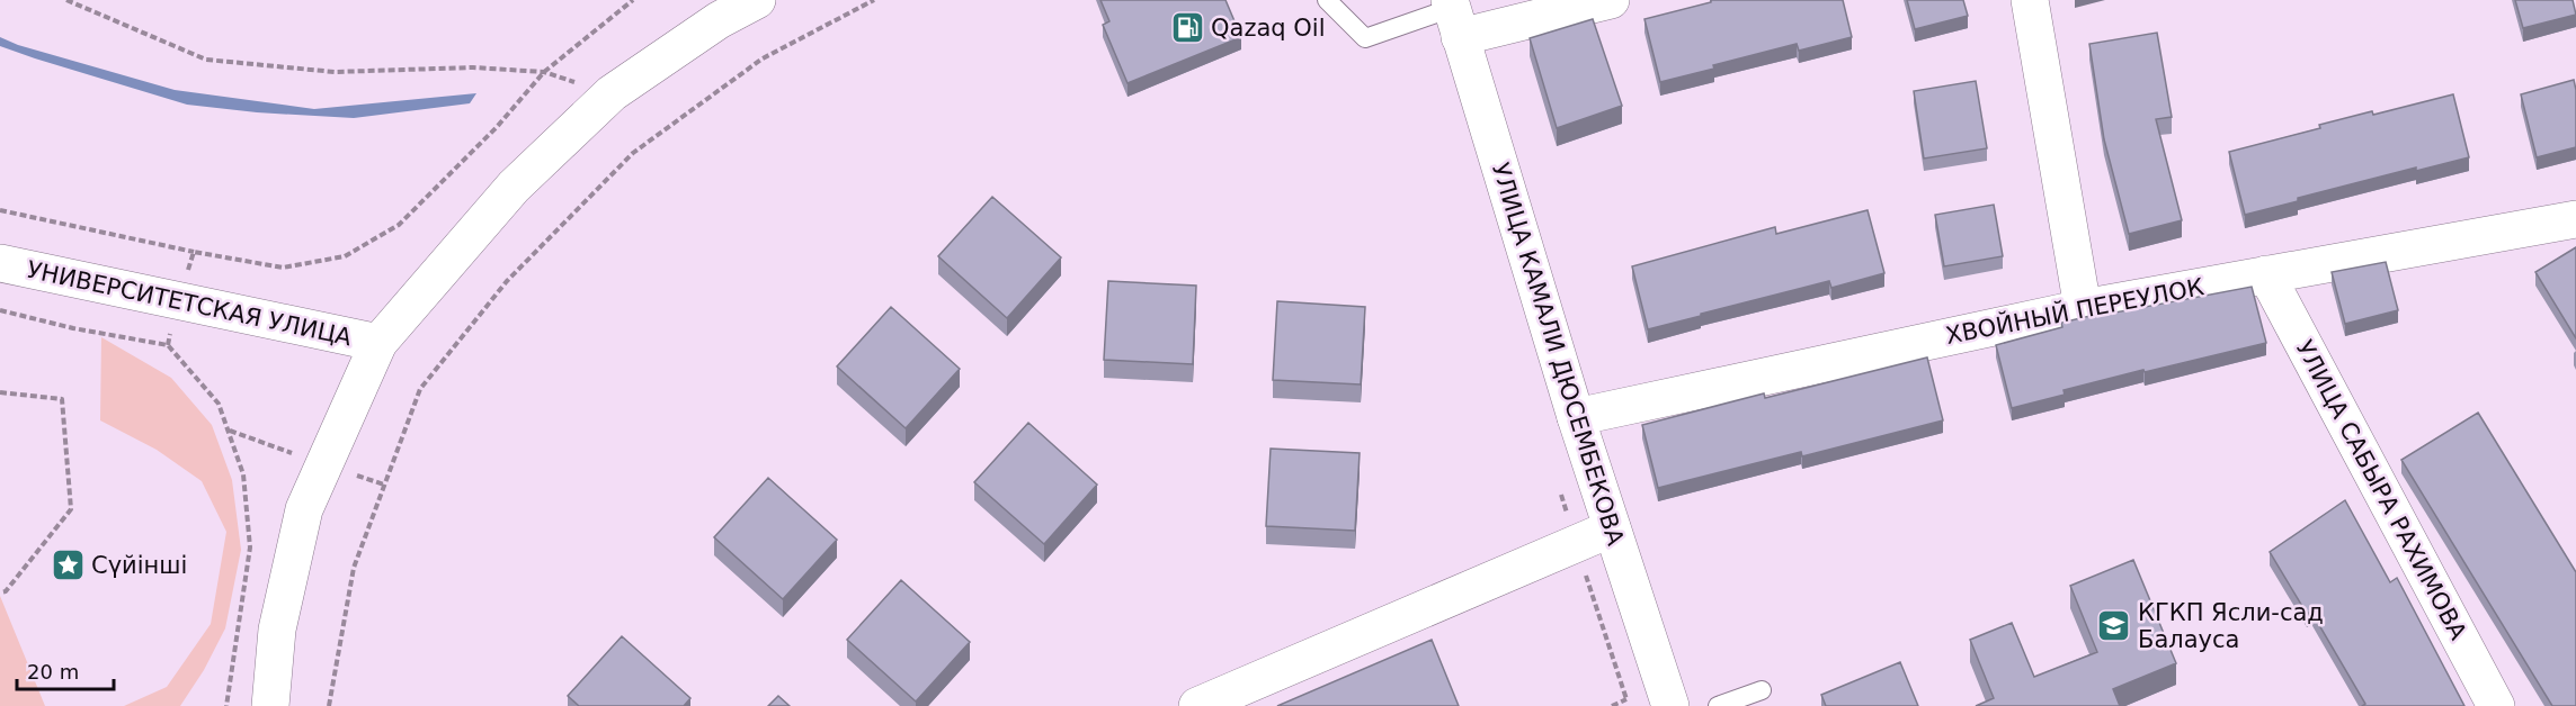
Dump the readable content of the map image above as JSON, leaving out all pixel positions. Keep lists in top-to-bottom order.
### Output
{
  "streets": {
    "street": [
      "УНИВЕРСИТЕТСКАЯ УЛИЦА",
      "ХВОЙНЫЙ ПЕРЕУЛОК",
      "УЛИЦА КАМАЛИ ДЮСЕМБЕКОВА",
      "УЛИЦА САБЫРА РАХИМОВА"
    ]
  },
  "crossings": [
    ["ХВОЙНЫЙ ПЕРЕУЛОК", "УЛИЦА КАМАЛИ ДЮСЕМБЕКОВА"],
    ["ХВОЙНЫЙ ПЕРЕУЛОК", "УЛИЦА САБЫРА РАХИМОВА"]
  ],
  "places": {
    "fuel station": ["Qazaq Oil"],
    "place": ["Сүйінші"],
    "school or university": ["КГКП Ясли-сад Балауса"]
  },
  "scale_bar": "20 m"
}
